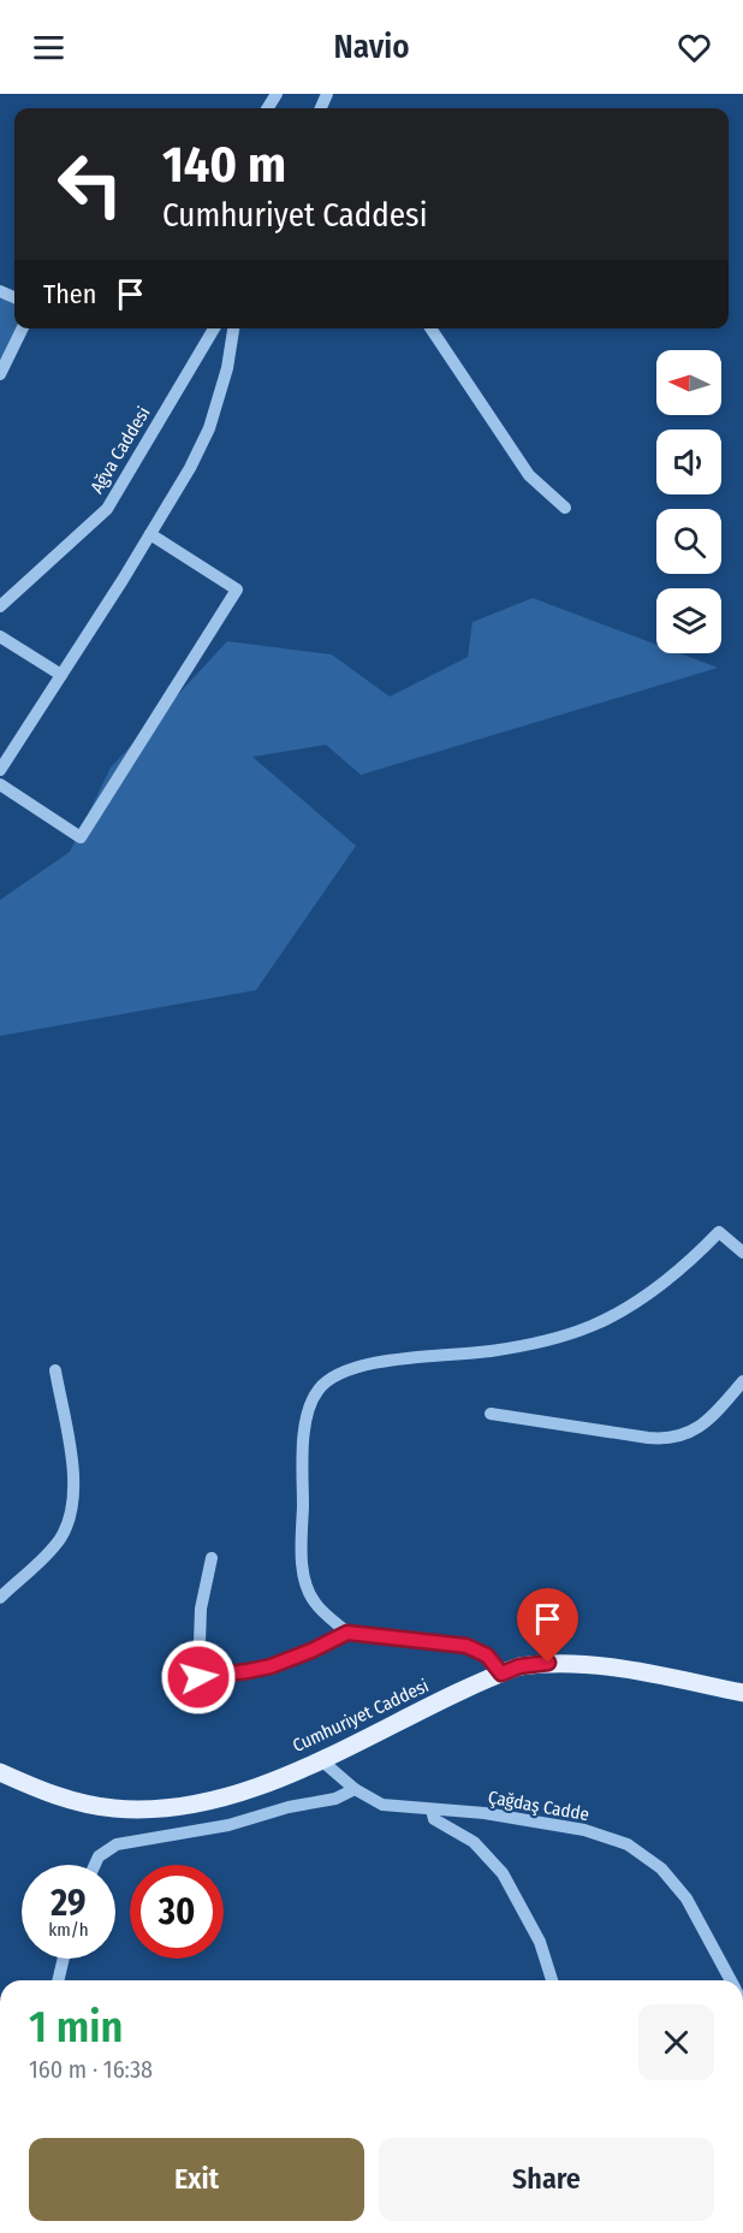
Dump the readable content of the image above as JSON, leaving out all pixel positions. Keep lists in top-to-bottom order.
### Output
{
  "streets": {
    "main road": ["Cumhuriyet Caddesi"],
    "street": ["Ağva Caddesi", "Çağdaş Cadde"]
  },
  "crossings": [
    ["Cumhuriyet Caddesi", "Çağdaş Cadde"]
  ],
  "north": "left",
  "page": {
    "header": "Navio",
    "turn": ["140 m", "Cumhuriyet Caddesi"],
    "then": "Then",
    "speed": "29 km/h",
    "limit": "30",
    "heading": ["1 min", "160 m · 16:38"],
    "buttons": ["Exit", "Share"]
  }
}
